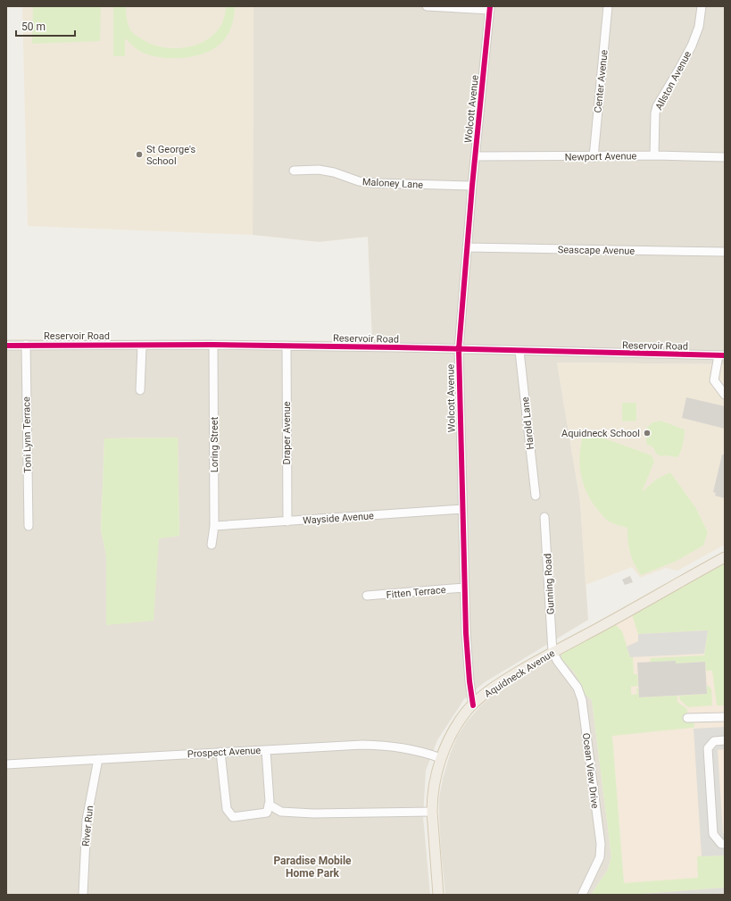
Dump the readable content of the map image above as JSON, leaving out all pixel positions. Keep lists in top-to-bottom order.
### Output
{
  "streets": {
    "main road": ["Aquidneck Avenue"],
    "street": [
      "Allston Avenue",
      "Center Avenue",
      "Wolcott Avenue",
      "Newport Avenue",
      "Maloney Lane",
      "Seascape Avenue",
      "Reservoir Road",
      "Harold Lane",
      "Draper Avenue",
      "Toni Lynn Terrace",
      "Loring Street",
      "Wayside Avenue",
      "Gunning Road",
      "Fitten Terrace",
      "Prospect Avenue",
      "Ocean View Drive",
      "River Run"
    ]
  },
  "crossings": [
    ["Allston Avenue", "Newport Avenue"],
    ["Center Avenue", "Newport Avenue"],
    ["Wolcott Avenue", "Newport Avenue"],
    ["Wolcott Avenue", "Maloney Lane"],
    ["Wolcott Avenue", "Seascape Avenue"],
    ["Wolcott Avenue", "Reservoir Road"],
    ["Wolcott Avenue", "Wayside Avenue"],
    ["Wolcott Avenue", "Fitten Terrace"],
    ["Wolcott Avenue", "Aquidneck Avenue"],
    ["Reservoir Road", "Harold Lane"],
    ["Reservoir Road", "Draper Avenue"],
    ["Reservoir Road", "Toni Lynn Terrace"],
    ["Reservoir Road", "Loring Street"],
    ["Draper Avenue", "Wayside Avenue"],
    ["Loring Street", "Wayside Avenue"],
    ["Gunning Road", "Aquidneck Avenue"],
    ["Gunning Road", "Ocean View Drive"],
    ["Aquidneck Avenue", "Prospect Avenue"],
    ["Aquidneck Avenue", "Ocean View Drive"],
    ["Prospect Avenue", "River Run"]
  ],
  "districts": ["Paradise Mobile Home Park"],
  "places": ["St George's School", "Aquidneck School"],
  "scale_bar": "50 m"
}
